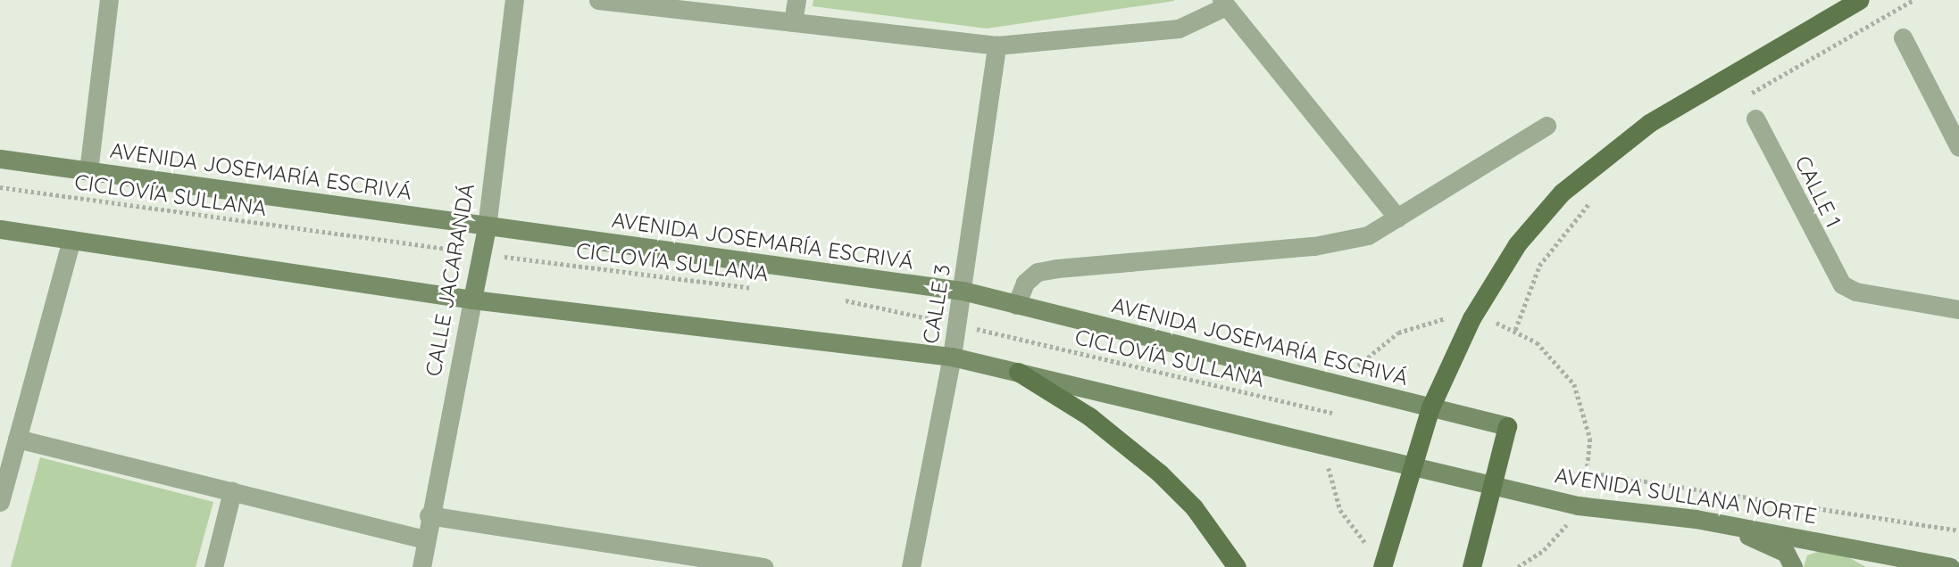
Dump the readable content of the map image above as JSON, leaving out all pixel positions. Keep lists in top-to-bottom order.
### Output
{
  "streets": {
    "main road": ["AVENIDA JOSEMARÍA ESCRIVÁ", "CALLE JACARANDÁ", "AVENIDA SULLANA NORTE"],
    "street": ["CALLE 1", "CALLE 3"],
    "path": ["CICLOVÍA SULLANA"]
  },
  "crossings": [
    ["AVENIDA JOSEMARÍA ESCRIVÁ", "CALLE JACARANDÁ"],
    ["AVENIDA JOSEMARÍA ESCRIVÁ", "CALLE 3"],
    ["AVENIDA JOSEMARÍA ESCRIVÁ", "AVENIDA SULLANA NORTE"],
    ["CICLOVÍA SULLANA", "CALLE JACARANDÁ"],
    ["CICLOVÍA SULLANA", "CALLE 3"]
  ]
}
